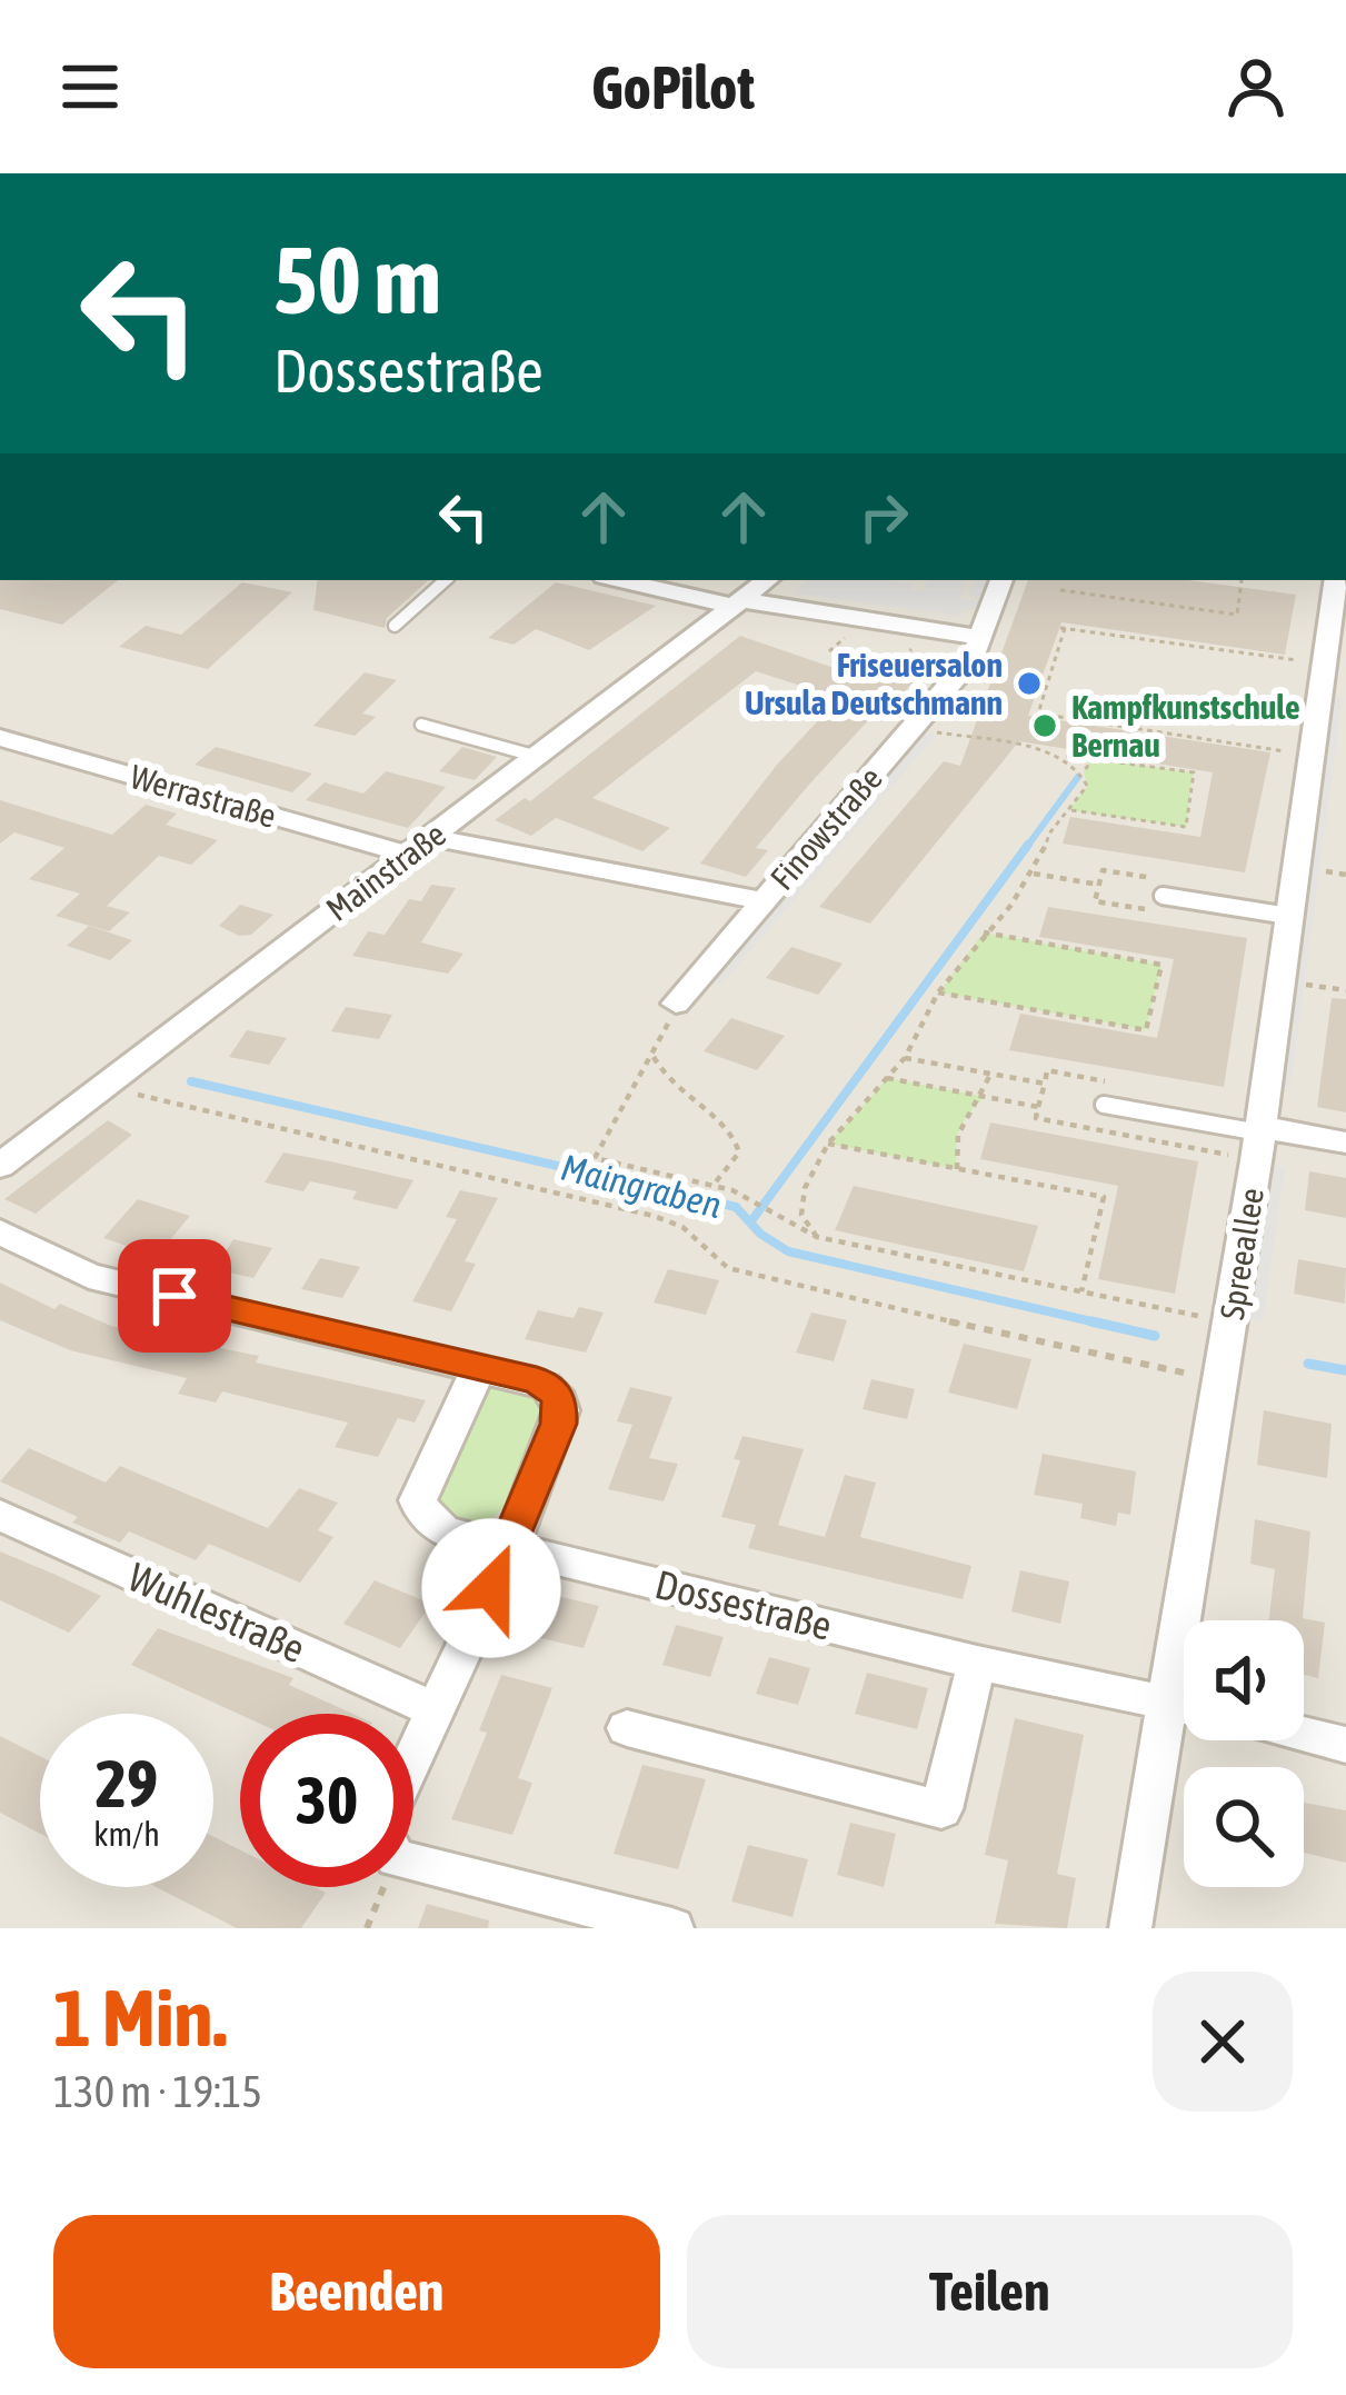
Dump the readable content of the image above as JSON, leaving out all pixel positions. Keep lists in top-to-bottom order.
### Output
{
  "streets": {
    "street": [
      "Werrastraße",
      "Finowstraße",
      "Mainstraße",
      "Spreeallee",
      "Dossestraße",
      "Wuhlestraße"
    ]
  },
  "crossings": [
    ["Werrastraße", "Mainstraße"]
  ],
  "water": ["Maingraben"],
  "places": ["Friseuersalon Ursula Deutschmann", "Kampfkunstschule Bernau"],
  "page": {
    "header": "GoPilot",
    "turn": ["50 m", "Dossestraße"],
    "speed": "29 km/h",
    "limit": "30",
    "heading": ["1 Min.", "130 m · 19:15"],
    "buttons": ["Beenden", "Teilen"]
  }
}
